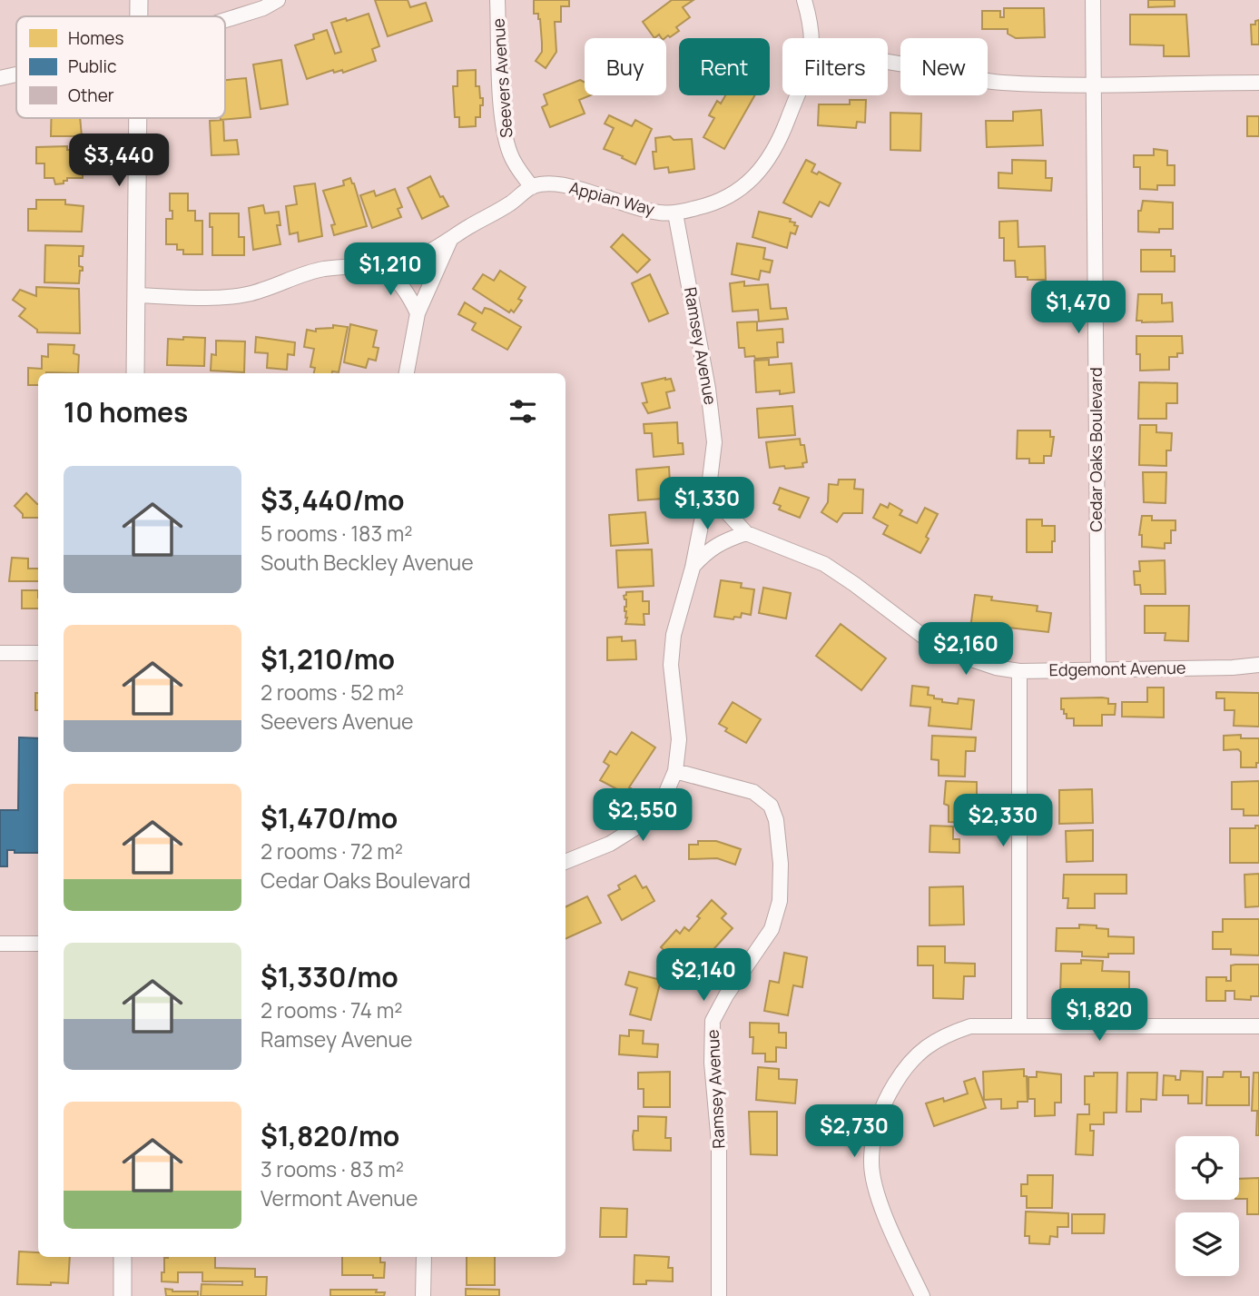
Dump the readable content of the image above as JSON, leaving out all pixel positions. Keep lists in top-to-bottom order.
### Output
{
  "streets": {
    "street": [
      "Seevers Avenue",
      "Appian Way",
      "Ramsey Avenue",
      "Cedar Oaks Boulevard",
      "Edgemont Avenue"
    ]
  },
  "crossings": [
    ["Seevers Avenue", "Appian Way"],
    ["Appian Way", "Ramsey Avenue"],
    ["Ramsey Avenue", "Edgemont Avenue"],
    ["Cedar Oaks Boulevard", "Edgemont Avenue"]
  ],
  "legend": ["Homes", "Public", "Other"],
  "page": {
    "chip": [
      "Buy",
      "Rent",
      "Filters",
      "New"
    ],
    "price": [
      "$3,440",
      "$1,210",
      "$1,470",
      "$1,330",
      "$2,160",
      "$2,550",
      "$2,330",
      "$2,140",
      "$1,820",
      "$2,730"
    ],
    "heading": "10 homes",
    "list": [
      {
        "name": "$3,440/mo",
        "note": "5 rooms · 183 m² · South Beckley Avenue"
      },
      {
        "name": "$1,210/mo",
        "note": "2 rooms · 52 m² · Seevers Avenue"
      },
      {
        "name": "$1,470/mo",
        "note": "2 rooms · 72 m² · Cedar Oaks Boulevard"
      },
      {
        "name": "$1,330/mo",
        "note": "2 rooms · 74 m² · Ramsey Avenue"
      },
      {
        "name": "$1,820/mo",
        "note": "3 rooms · 83 m² · Vermont Avenue"
      }
    ]
  }
}
